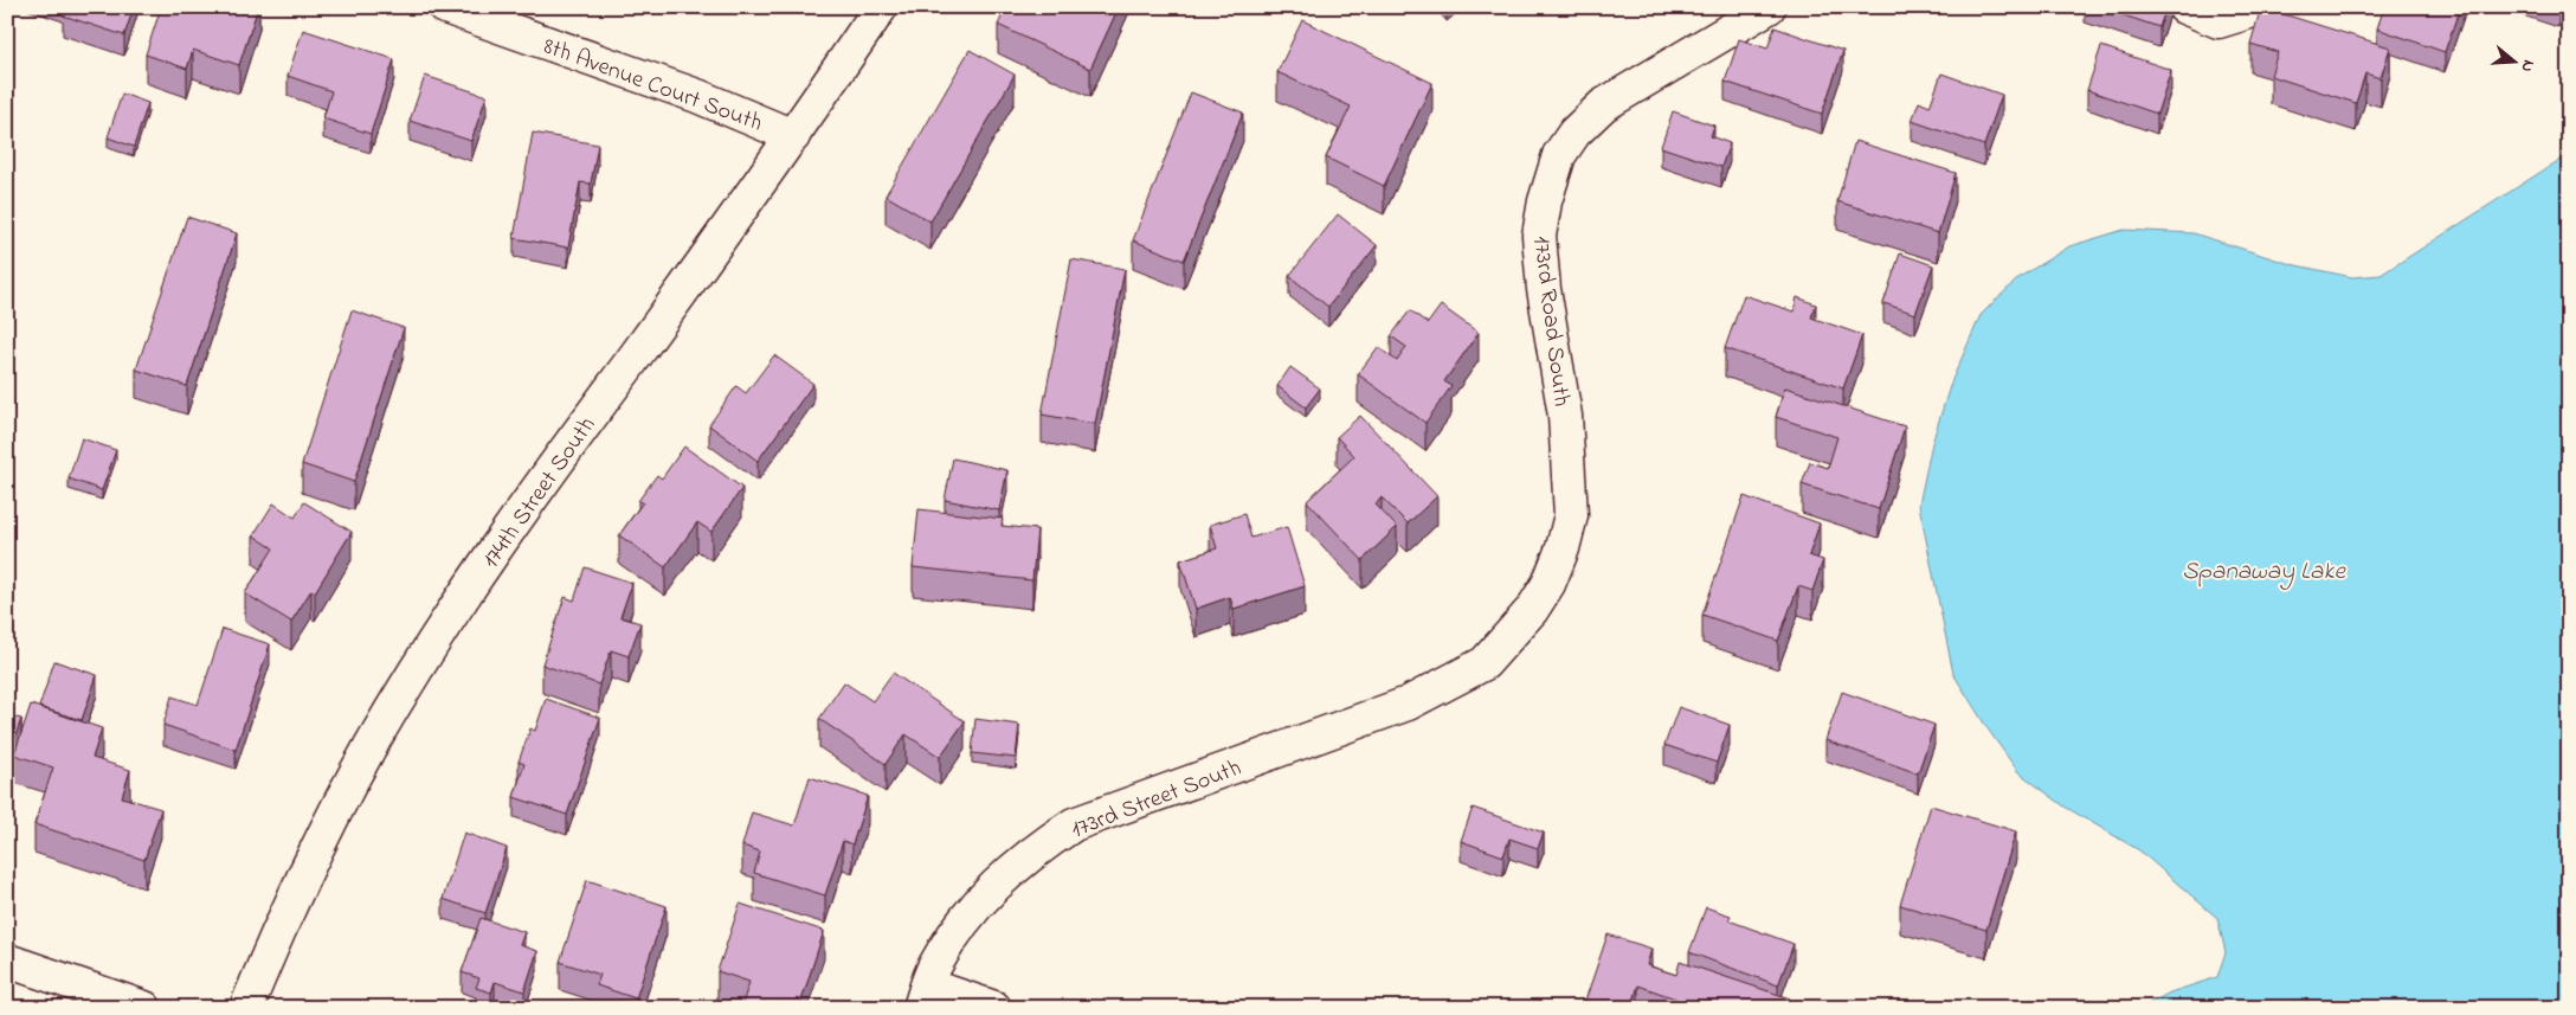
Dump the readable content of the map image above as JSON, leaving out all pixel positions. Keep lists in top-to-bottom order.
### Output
{
  "streets": {
    "street": [
      "8th Avenue Court South",
      "173rd Road South",
      "174th Street South",
      "173rd Street South"
    ]
  },
  "crossings": [
    ["8th Avenue Court South", "174th Street South"],
    ["173rd Road South", "173rd Street South"]
  ],
  "water": ["Spanaway Lake"],
  "north": "right"
}
